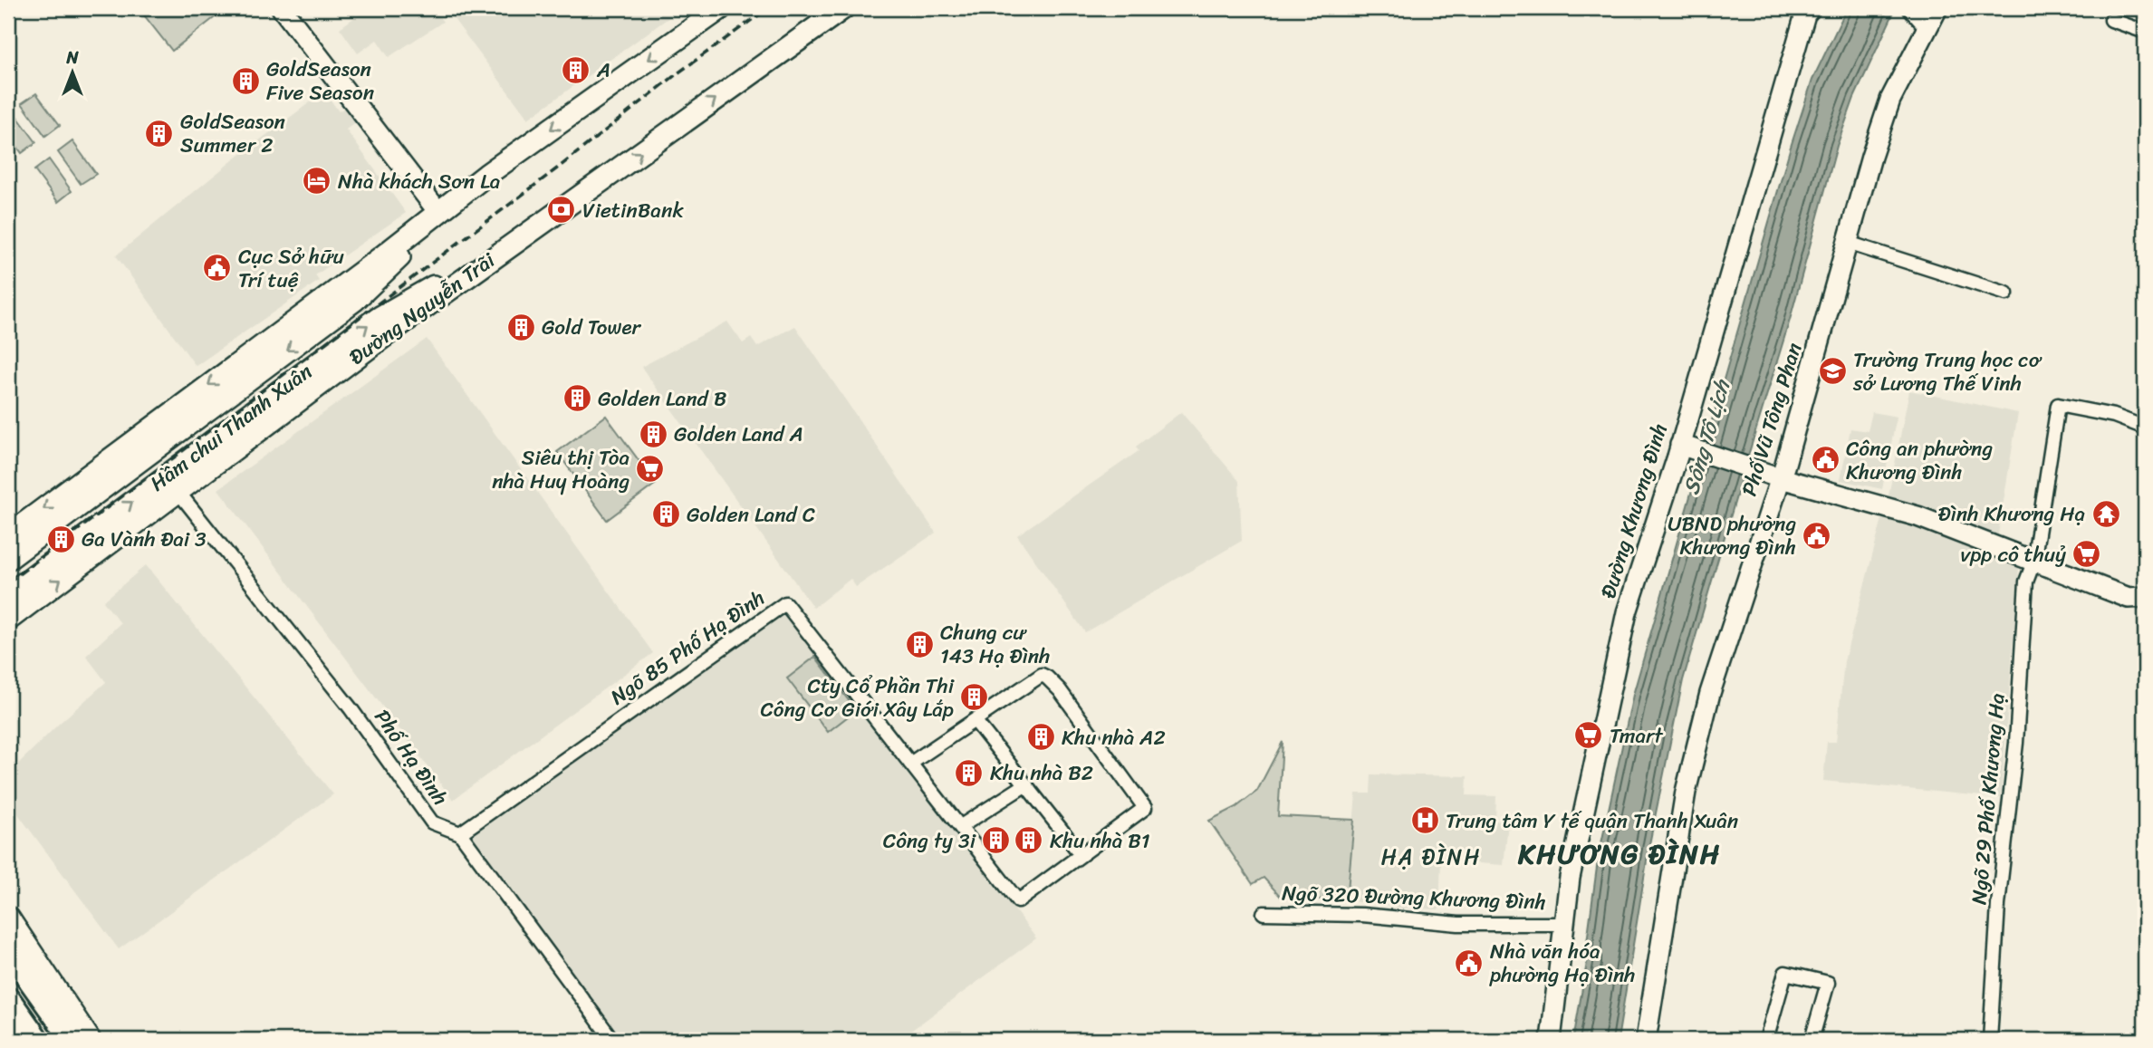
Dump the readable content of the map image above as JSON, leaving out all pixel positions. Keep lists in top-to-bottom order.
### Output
{
  "streets": {
    "main road": [
      "Đường Nguyễn Trãi",
      "Phố Vũ Tông Phan",
      "Hầm chui Thanh Xuân",
      "Đường Khương Đình"
    ],
    "street": [
      "Ngõ 85 Phố Hạ Đình",
      "Phố Hạ Đình",
      "Ngõ 29 Phố Khương Hạ",
      "Ngõ 320 Đường Khương Đình"
    ]
  },
  "crossings": [
    ["Đường Nguyễn Trãi", "Hầm chui Thanh Xuân"],
    ["Đường Nguyễn Trãi", "Phố Hạ Đình"],
    ["Đường Khương Đình", "Ngõ 320 Đường Khương Đình"],
    ["Ngõ 85 Phố Hạ Đình", "Phố Hạ Đình"]
  ],
  "districts": ["KHƯƠNG ĐÌNH", "HẠ ĐÌNH"],
  "water": ["Sông Tô Lịch"],
  "places": {
    "building": [
      "A",
      "GoldSeason Five Season",
      "GoldSeason Summer 2",
      "Gold Tower",
      "Golden Land B",
      "Golden Land A",
      "Golden Land C",
      "Ga Vành Đai 3",
      "Chung cư 143 Hạ Đình",
      "Cty Cổ Phần Thi Công Cơ Giới Xây Lắp",
      "Khu nhà A2",
      "Khu nhà B2",
      "Công ty 3i",
      "Khu nhà B1"
    ],
    "hotel": ["Nhà khách Sơn La"],
    "bank": ["VietinBank"],
    "public building": [
      "Cục Sở hữu Trí tuệ",
      "Công an phường Khương Đình",
      "UBND phường Khương Đình",
      "Nhà văn hóa phường Hạ Đình"
    ],
    "school or university": ["Trường Trung học cơ sở Lương Thế Vinh"],
    "supermarket": ["Siêu thị Tòa nhà Huy Hoàng", "vpp cô thuỷ", "Tmart"],
    "temple": ["Đình Khương Hạ"],
    "hospital": ["Trung tâm Y tế quận Thanh Xuân"]
  },
  "north": "top"
}
